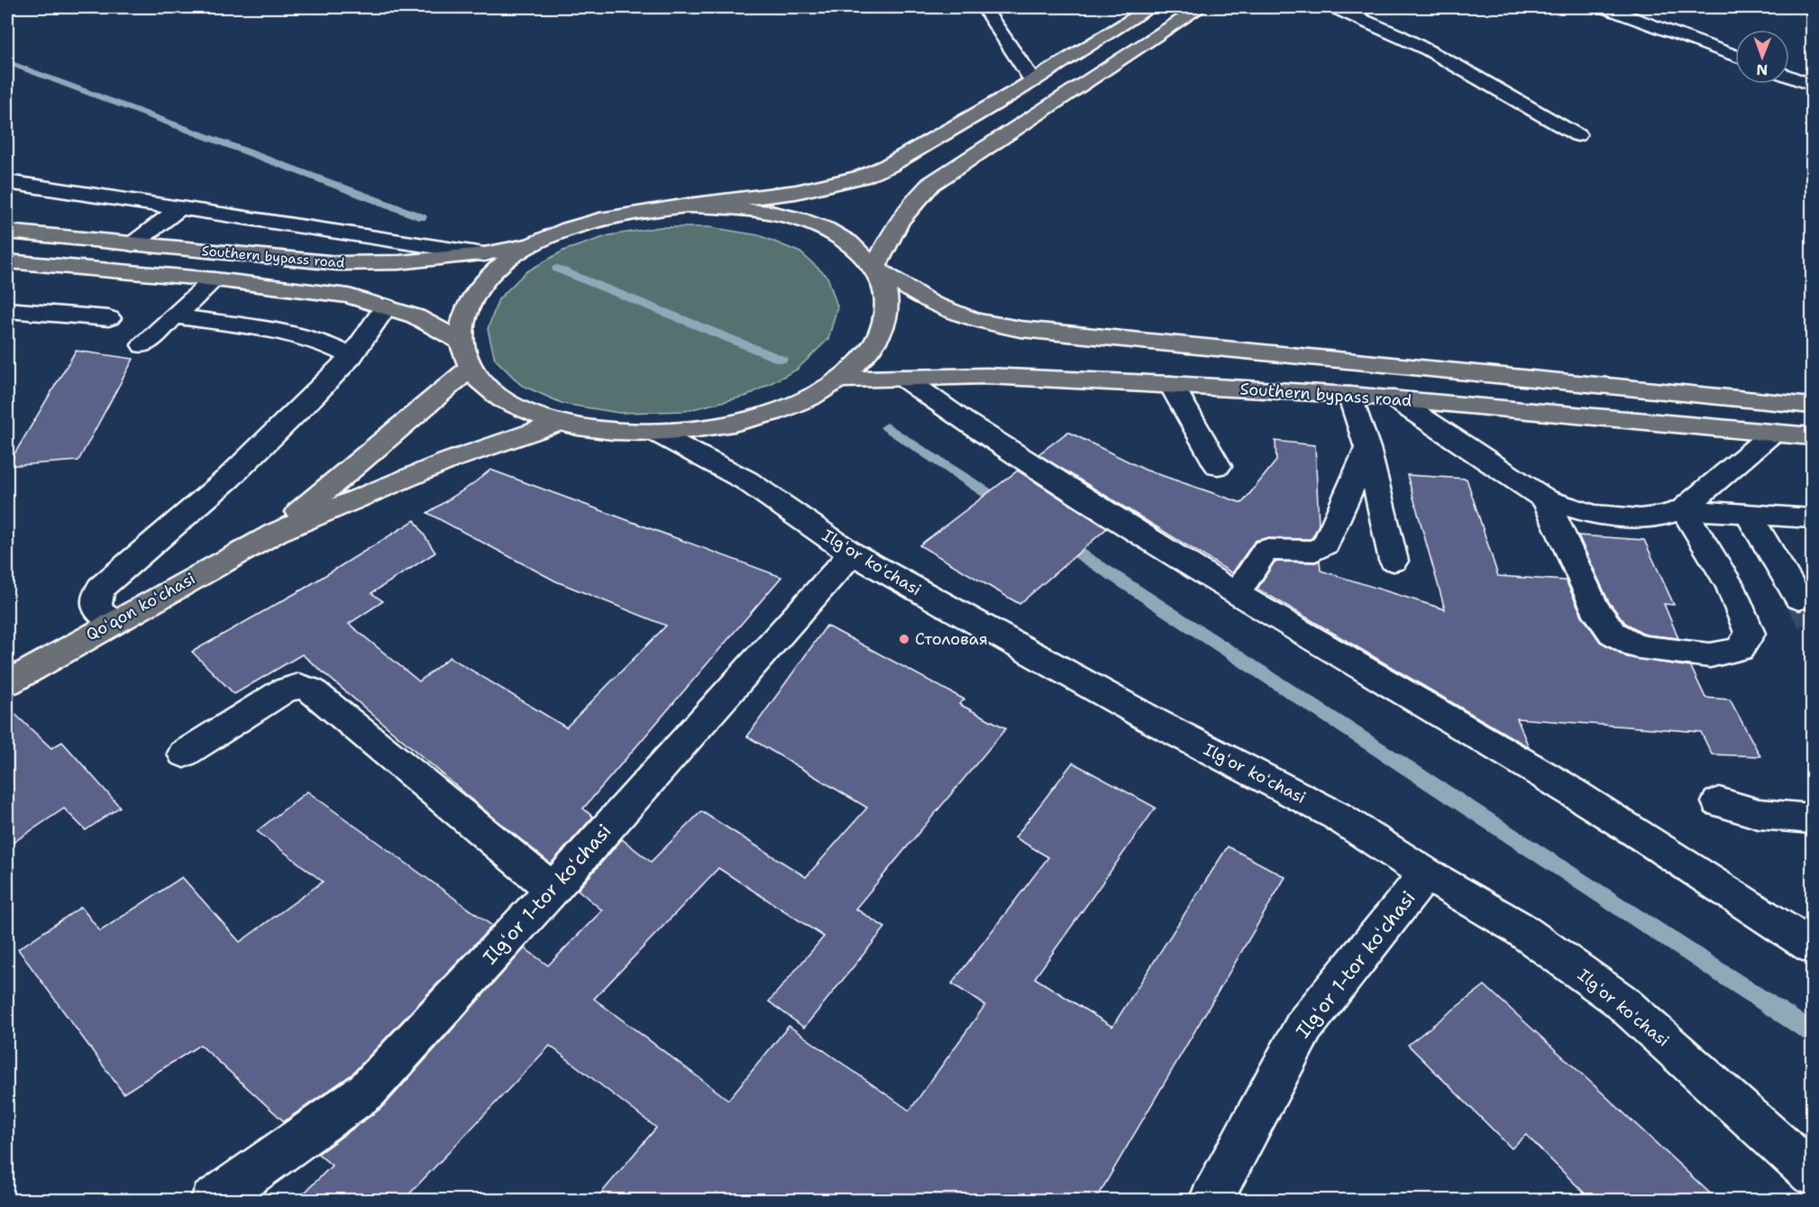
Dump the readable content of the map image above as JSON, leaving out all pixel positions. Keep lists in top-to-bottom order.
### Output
{
  "streets": {
    "main road": ["Southern bypass road", "Qoʻqon koʻchasi"],
    "street": ["Ilgʻor koʻchasi", "Ilgʻor 1-tor koʻchasi"]
  },
  "crossings": [
    ["Ilgʻor koʻchasi", "Ilgʻor 1-tor koʻchasi"]
  ],
  "places": ["Столовая"],
  "north": "bottom"
}
